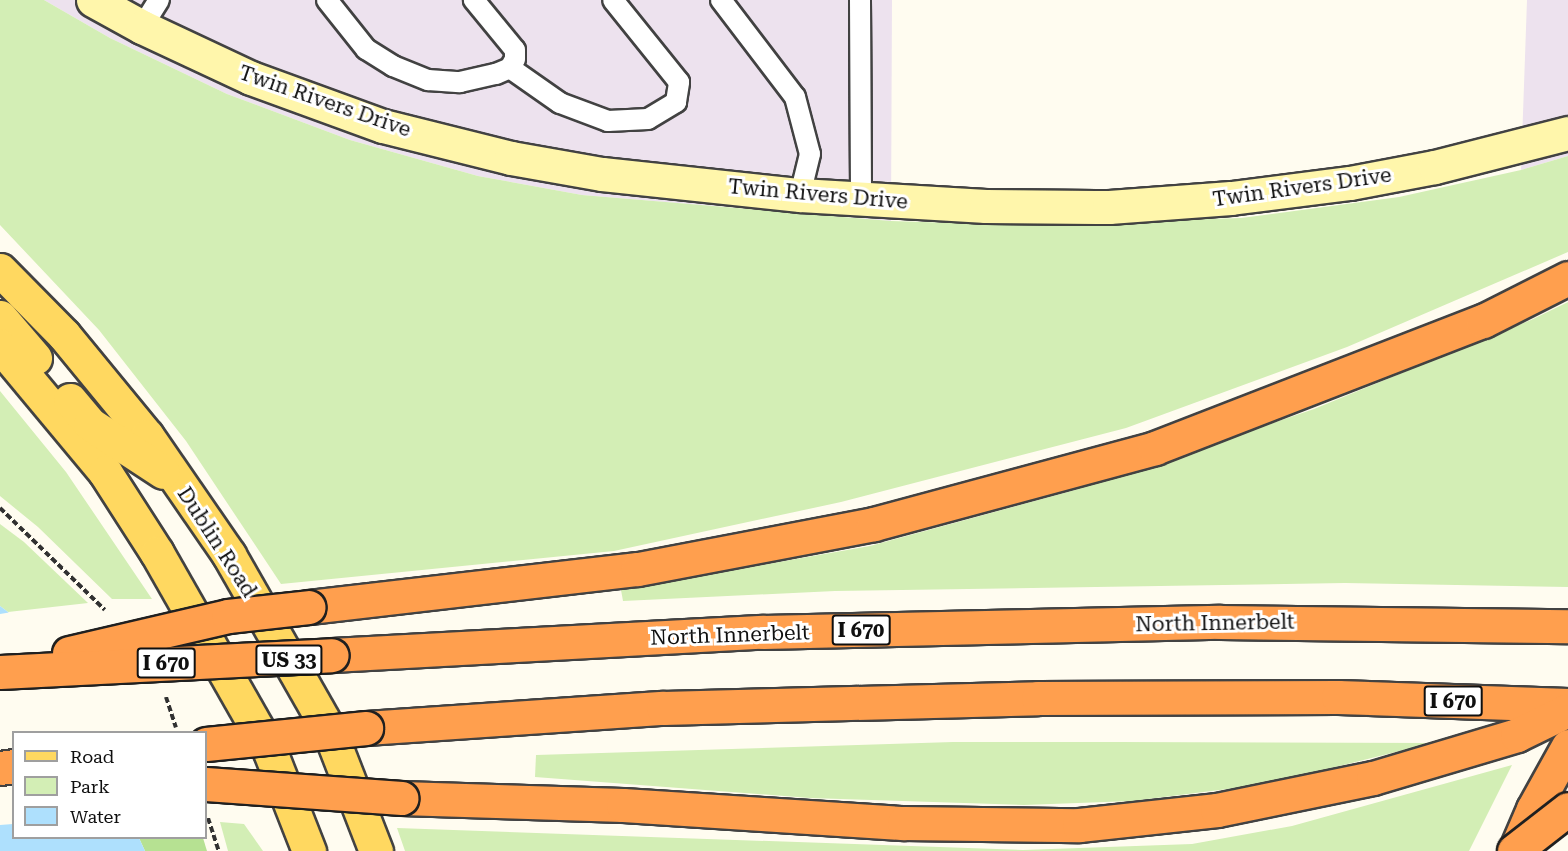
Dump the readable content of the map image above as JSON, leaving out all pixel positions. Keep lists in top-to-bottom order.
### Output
{
  "streets": {
    "highway": ["North Innerbelt", "I 670"],
    "main road": ["Twin Rivers Drive", "Dublin Road", "US 33"]
  },
  "legend": ["Road", "Park", "Water"]
}
